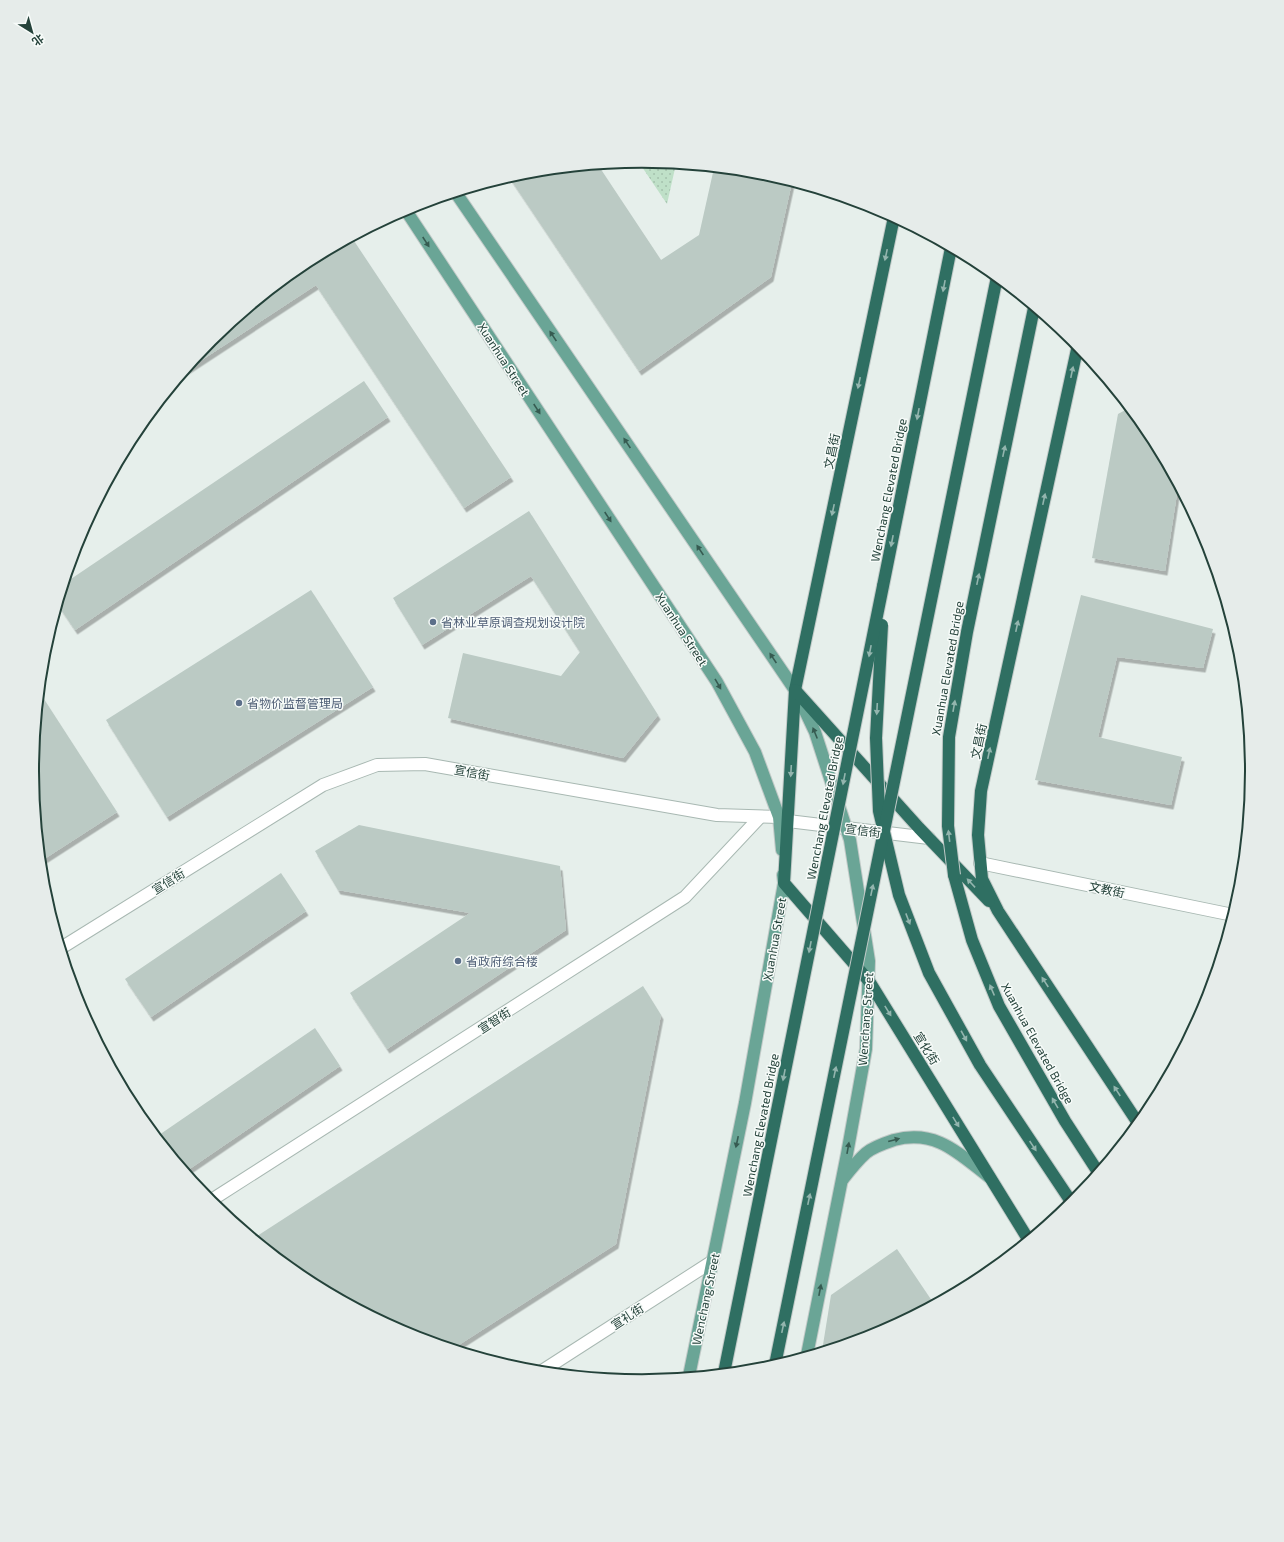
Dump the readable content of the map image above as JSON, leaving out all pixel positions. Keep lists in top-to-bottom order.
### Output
{
  "streets": {
    "highway": [
      "文昌街",
      "Wenchang Elevated Bridge",
      "Xuanhua Elevated Bridge",
      "宣化街"
    ],
    "main road": ["Xuanhua Street", "Wenchang Street"],
    "street": [
      "宣信街",
      "文教街",
      "宣智街",
      "宣礼街"
    ]
  },
  "crossings": [
    ["Xuanhua Street", "文昌街"],
    ["Xuanhua Street", "宣信街"],
    ["Xuanhua Street", "Wenchang Street"],
    ["Xuanhua Street", "宣化街"],
    ["文昌街", "宣信街"],
    ["文昌街", "文教街"],
    ["文昌街", "Wenchang Street"],
    ["文昌街", "宣化街"],
    ["宣信街", "Wenchang Street"],
    ["宣信街", "宣智街"],
    ["Wenchang Street", "宣化街"],
    ["Wenchang Street", "宣礼街"]
  ],
  "places": ["省林业草原调查规划设计院", "省物价监督管理局", "省政府综合楼"],
  "north": "bottom right"
}
